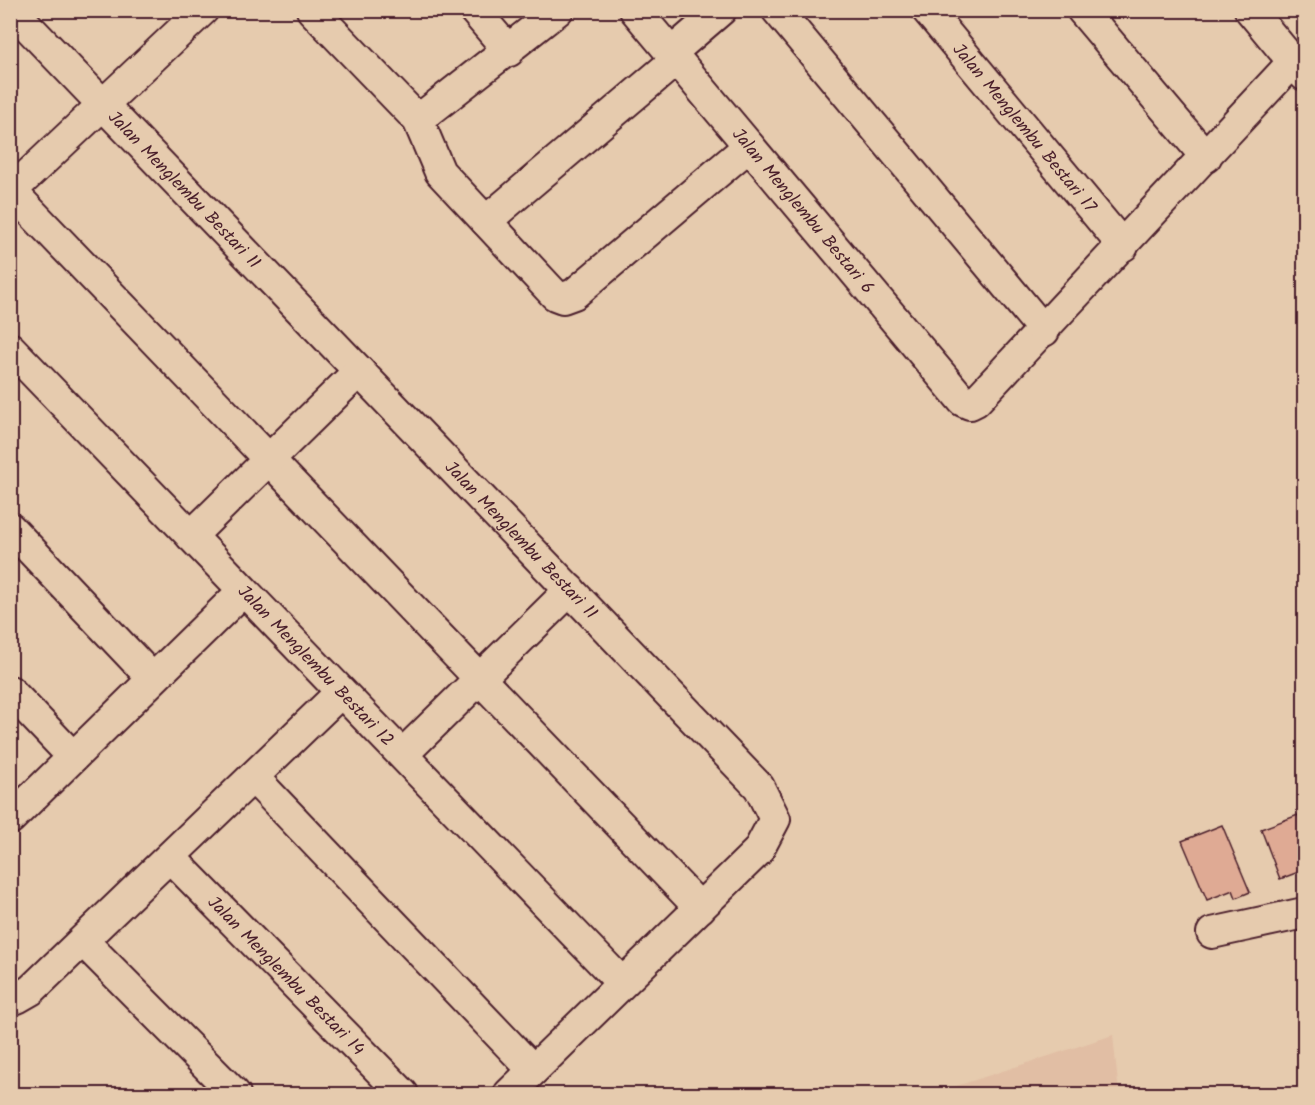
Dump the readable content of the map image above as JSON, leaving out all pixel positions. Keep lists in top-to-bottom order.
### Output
{
  "streets": {
    "street": [
      "Jalan Menglembu Bestari 17",
      "Jalan Menglembu Bestari 11",
      "Jalan Menglembu Bestari 6",
      "Jalan Menglembu Bestari 12",
      "Jalan Menglembu Bestari 14"
    ]
  },
  "crossings": [
    ["Jalan Menglembu Bestari 11", "Jalan Menglembu Bestari 12"]
  ]
}
